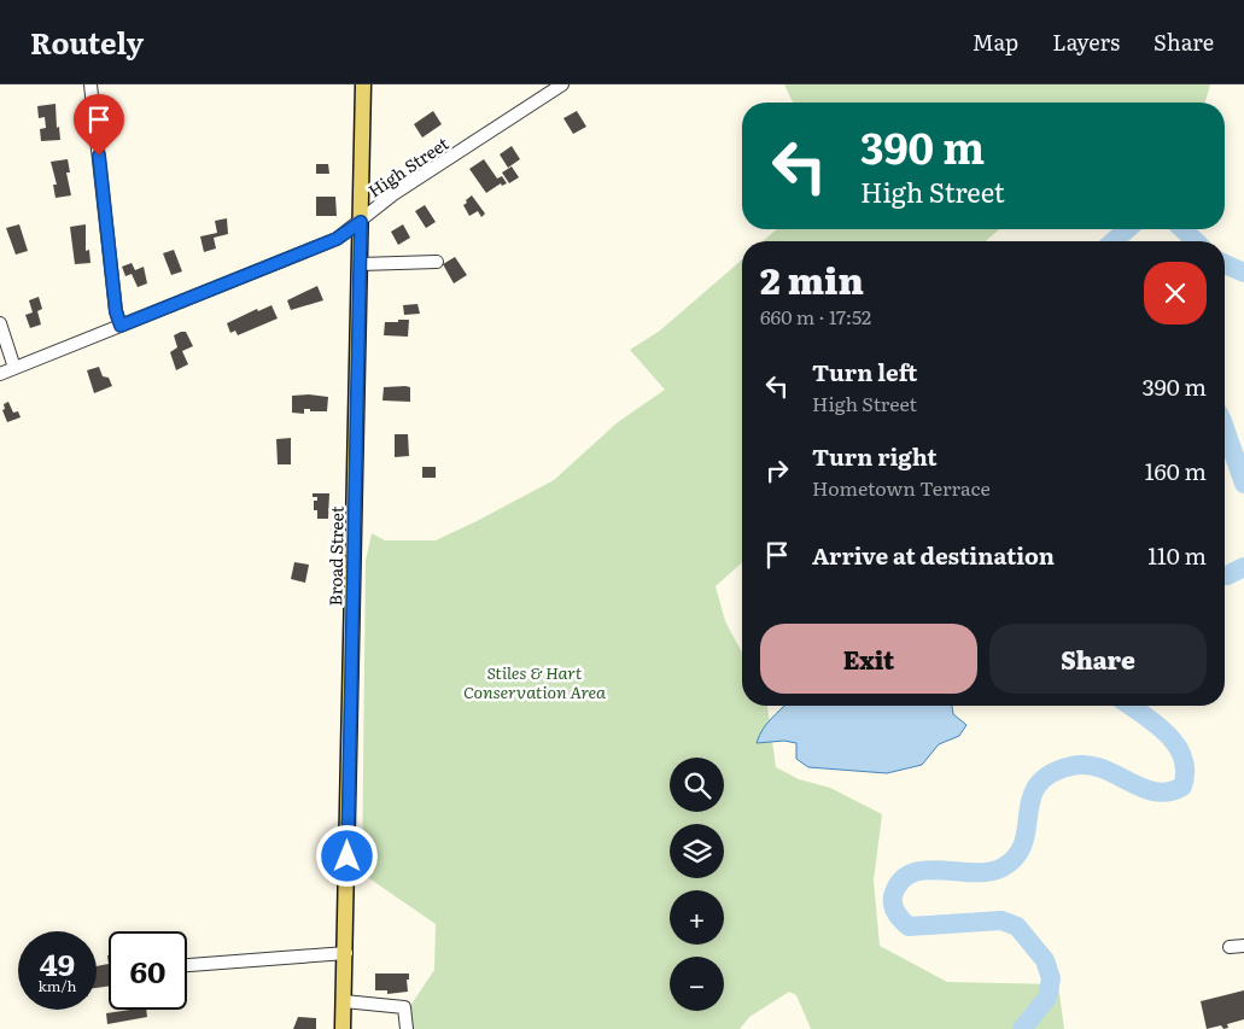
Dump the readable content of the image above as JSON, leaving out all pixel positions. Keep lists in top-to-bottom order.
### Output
{
  "streets": {
    "main road": ["Broad Street"],
    "street": ["High Street"]
  },
  "crossings": [
    ["High Street", "Broad Street"]
  ],
  "parks": ["Stiles & Hart Conservation Area"],
  "page": {
    "header": "Routely",
    "nav": ["Map", "Layers", "Share"],
    "turn": ["390 m", "High Street"],
    "heading": ["2 min", "660 m · 17:52"],
    "list": [
      {
        "name": "Turn left",
        "note": "High Street",
        "value": "390 m"
      },
      {
        "name": "Turn right",
        "note": "Hometown Terrace",
        "value": "160 m"
      },
      {
        "name": "Arrive at destination",
        "value": "110 m"
      }
    ],
    "buttons": ["Exit", "Share"],
    "map_buttons": ["+", "−"],
    "speed": "49 km/h",
    "limit": "60"
  }
}
